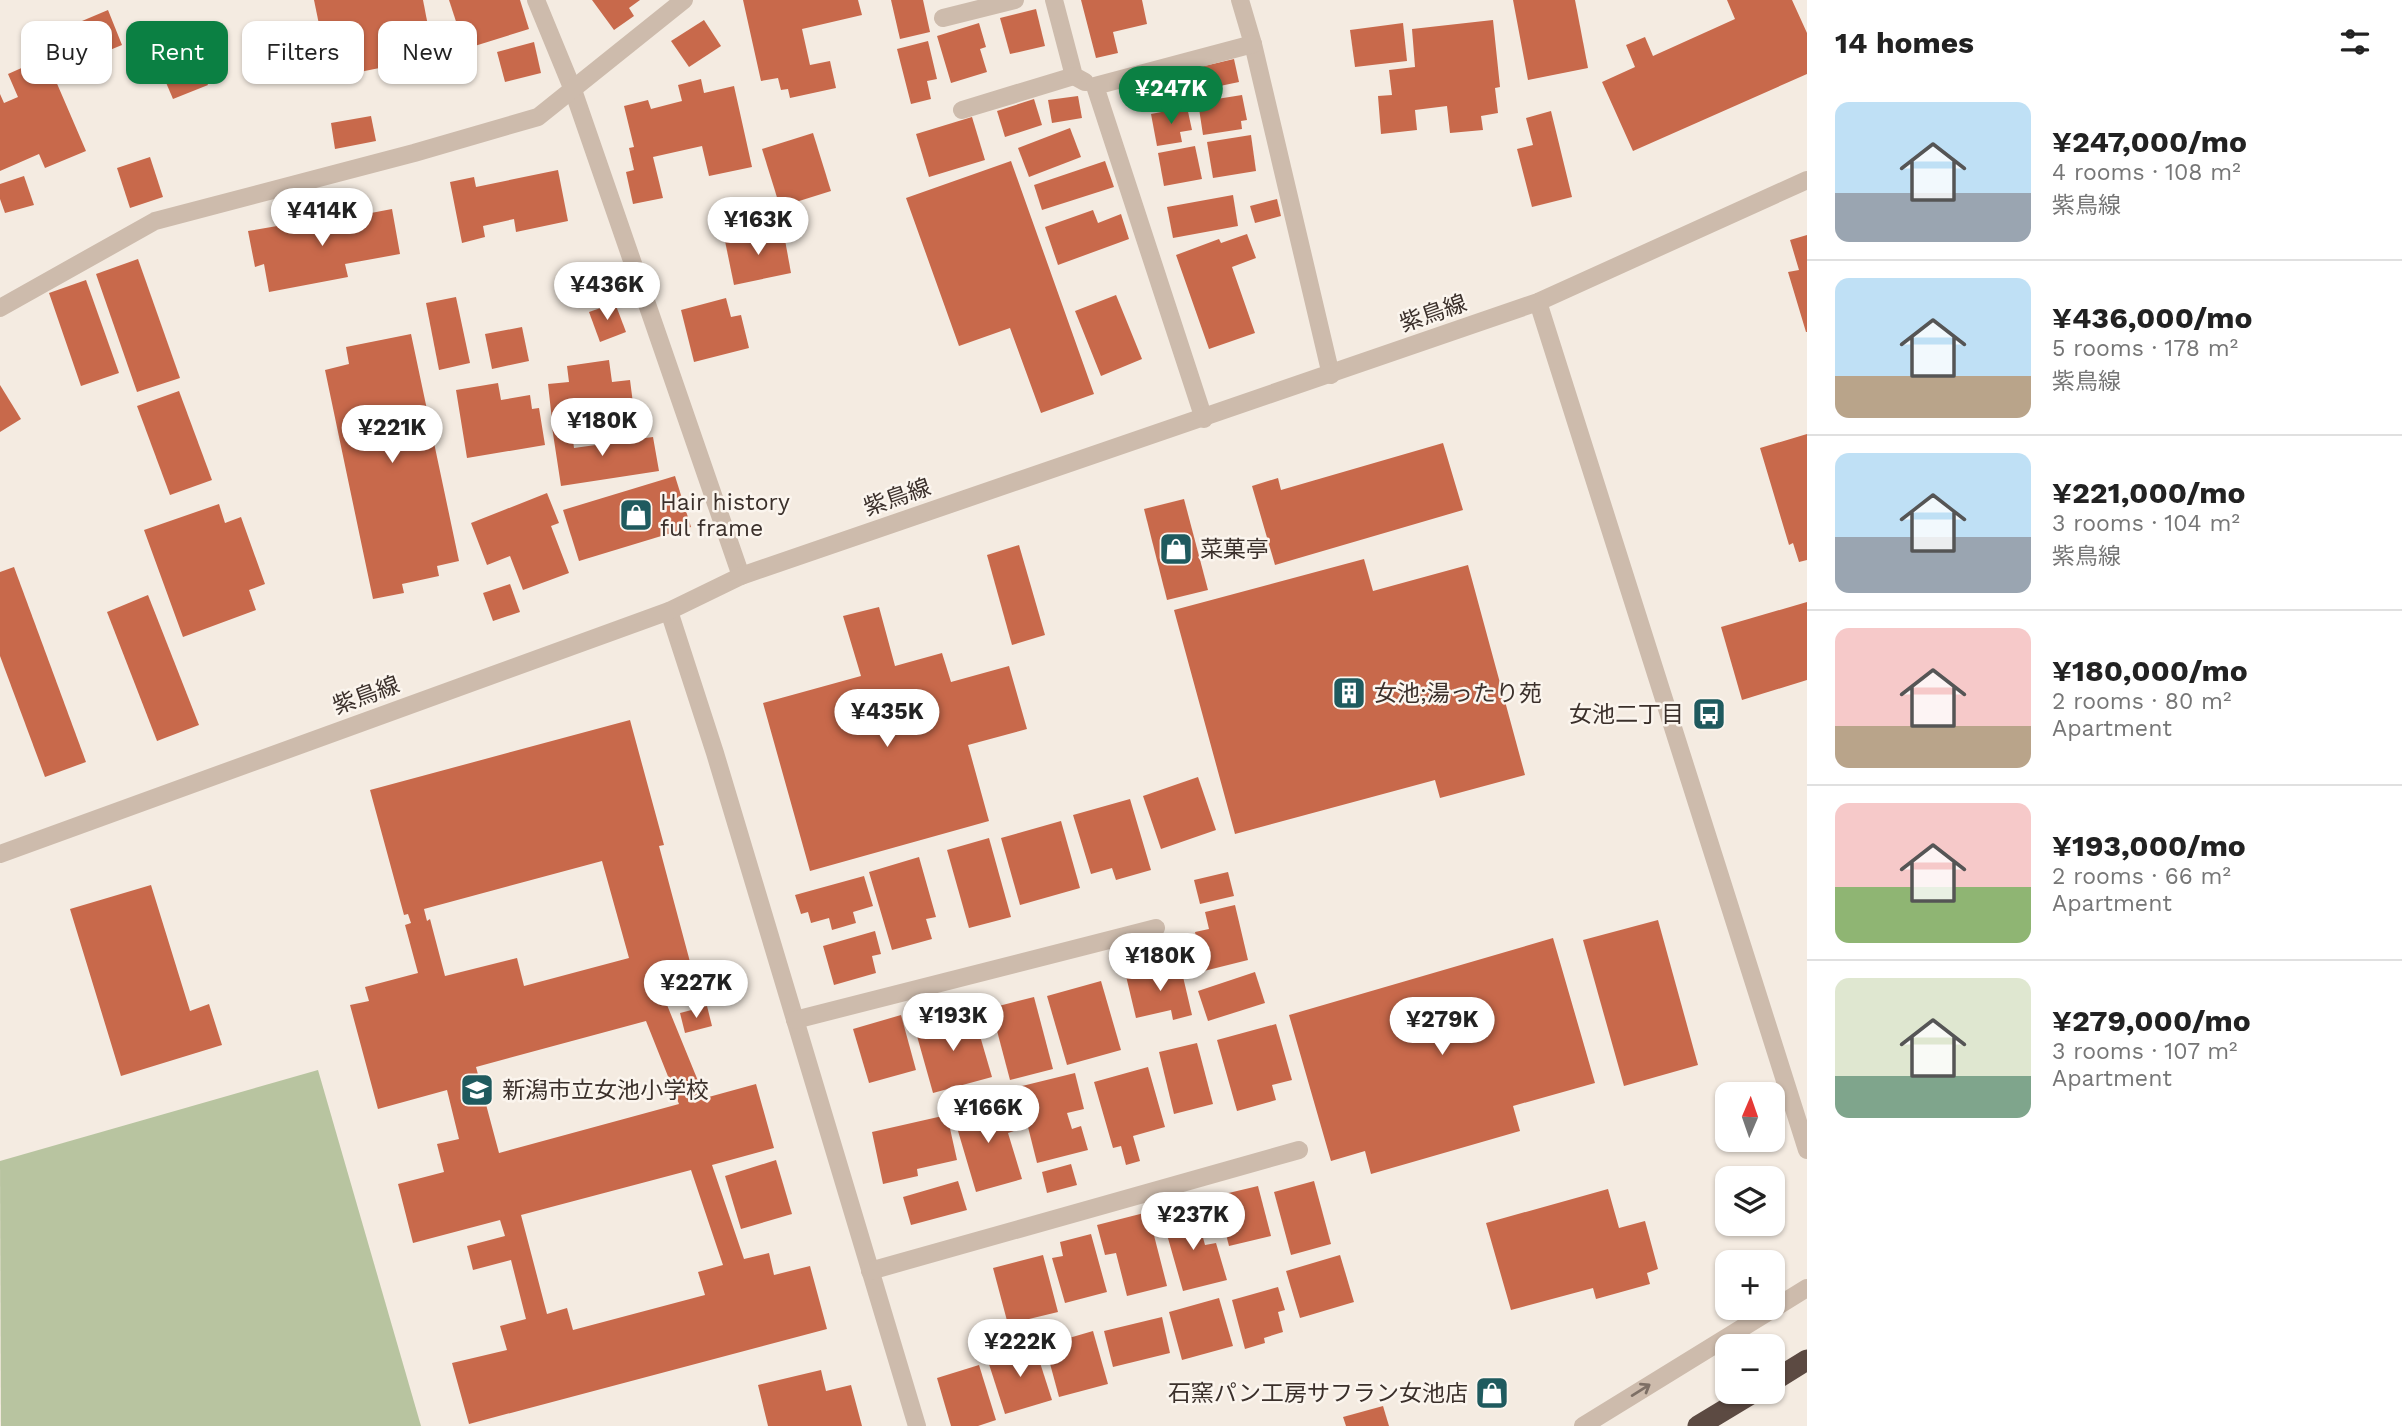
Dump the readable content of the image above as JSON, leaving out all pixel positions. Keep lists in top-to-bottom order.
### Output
{
  "streets": {
    "street": ["紫鳥線"]
  },
  "places": {
    "shop": ["Hair history ful frame", "菜菓亭", "石窯パン工房サフラン女池店"],
    "building": ["女池;湯ったり苑"],
    "bus stop": ["女池二丁目"],
    "school or university": ["新潟市立女池小学校"]
  },
  "north": "top",
  "page": {
    "heading": "14 homes",
    "chip": [
      "Buy",
      "Rent",
      "Filters",
      "New"
    ],
    "price": [
      "¥247K",
      "¥414K",
      "¥163K",
      "¥436K",
      "¥180K",
      "¥221K",
      "¥435K",
      "¥180K",
      "¥227K",
      "¥193K",
      "¥279K",
      "¥166K",
      "¥237K",
      "¥222K"
    ],
    "list": [
      {
        "name": "¥247,000/mo",
        "note": "4 rooms · 108 m² · 紫鳥線"
      },
      {
        "name": "¥436,000/mo",
        "note": "5 rooms · 178 m² · 紫鳥線"
      },
      {
        "name": "¥221,000/mo",
        "note": "3 rooms · 104 m² · 紫鳥線"
      },
      {
        "name": "¥180,000/mo",
        "note": "2 rooms · 80 m² · Apartment"
      },
      {
        "name": "¥193,000/mo",
        "note": "2 rooms · 66 m² · Apartment"
      },
      {
        "name": "¥279,000/mo",
        "note": "3 rooms · 107 m² · Apartment"
      }
    ],
    "map_buttons": ["+", "−"]
  }
}
